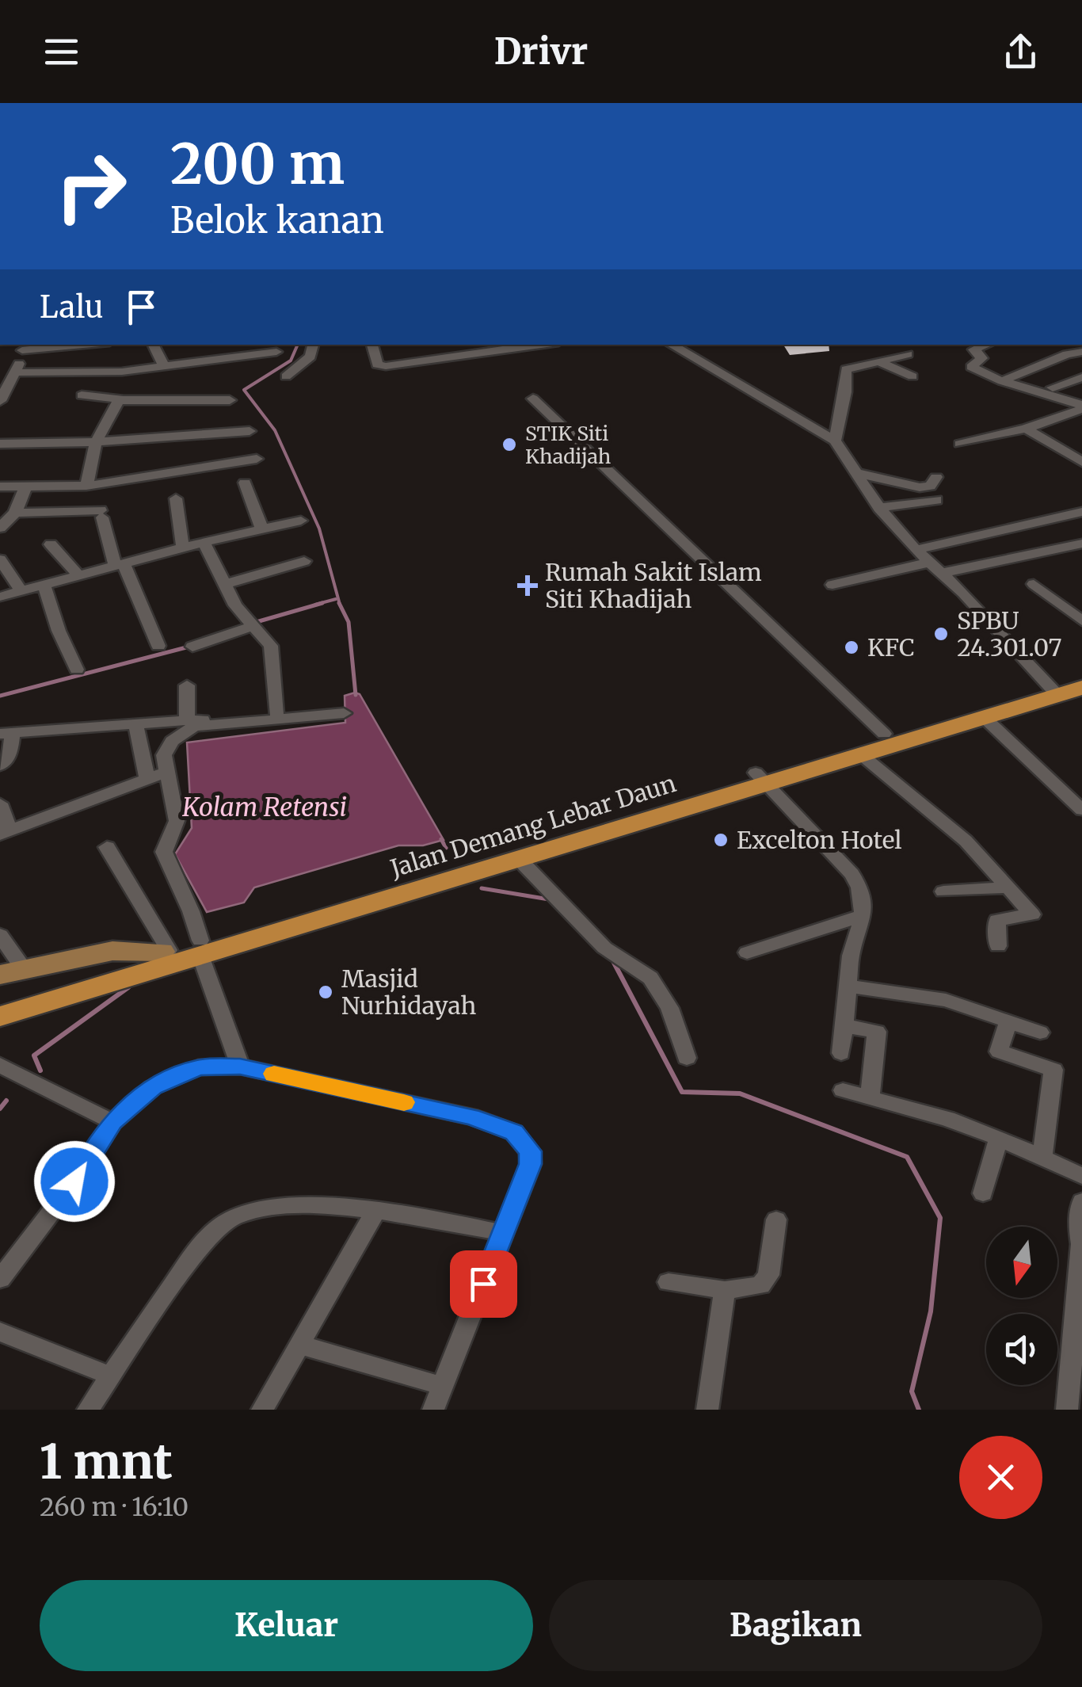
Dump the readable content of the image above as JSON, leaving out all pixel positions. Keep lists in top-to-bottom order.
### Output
{
  "streets": {
    "highway": ["Jalan Demang Lebar Daun"]
  },
  "water": ["Kolam Retensi"],
  "places": {
    "other": [
      "STIK Siti Khadijah",
      "SPBU 24.301.07",
      "KFC",
      "Excelton Hotel",
      "Masjid Nurhidayah"
    ],
    "health": ["Rumah Sakit Islam Siti Khadijah"]
  },
  "north": "bottom",
  "page": {
    "header": "Drivr",
    "turn": ["200 m", "Belok kanan"],
    "then": "Lalu",
    "heading": ["1 mnt", "260 m · 16:10"],
    "buttons": ["Keluar", "Bagikan"]
  }
}
